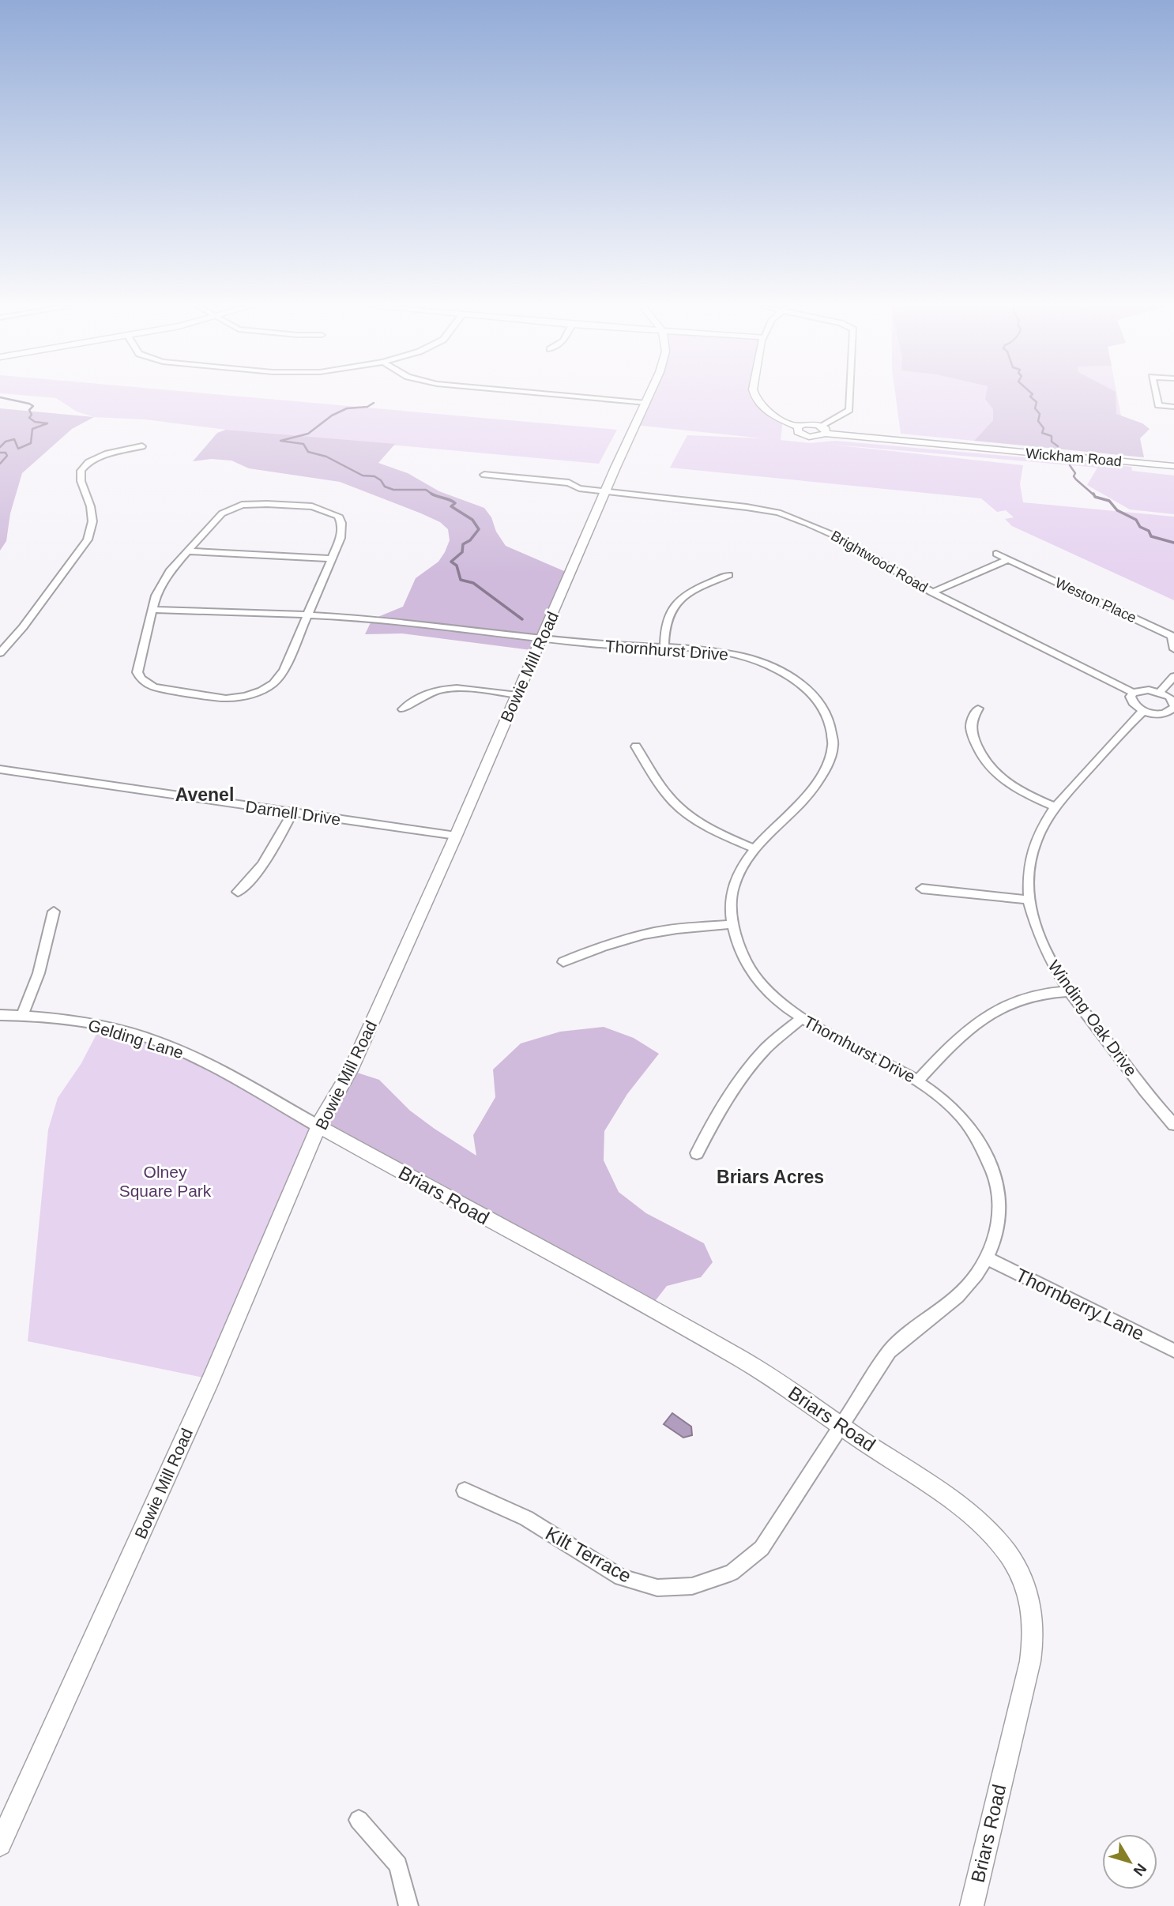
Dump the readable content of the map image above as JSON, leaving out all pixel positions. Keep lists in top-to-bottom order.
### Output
{
  "streets": {
    "street": [
      "Wickham Road",
      "Brightwood Road",
      "Weston Place",
      "Thornhurst Drive",
      "Bowie Mill Road",
      "Darnell Drive",
      "Winding Oak Drive",
      "Gelding Lane",
      "Briars Road",
      "Thornberry Lane",
      "Kilt Terrace"
    ]
  },
  "crossings": [
    ["Brightwood Road", "Bowie Mill Road"],
    ["Thornhurst Drive", "Bowie Mill Road"],
    ["Thornhurst Drive", "Briars Road"],
    ["Thornhurst Drive", "Thornberry Lane"],
    ["Thornhurst Drive", "Kilt Terrace"],
    ["Bowie Mill Road", "Darnell Drive"],
    ["Bowie Mill Road", "Gelding Lane"],
    ["Bowie Mill Road", "Briars Road"],
    ["Gelding Lane", "Briars Road"],
    ["Briars Road", "Kilt Terrace"]
  ],
  "districts": ["Avenel", "Briars Acres"],
  "parks": ["Olney Square Park"],
  "north": "bottom right"
}
